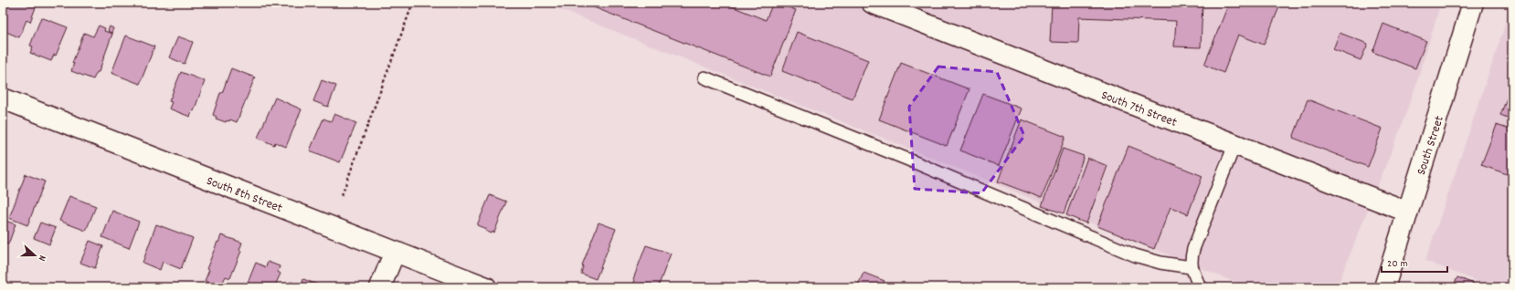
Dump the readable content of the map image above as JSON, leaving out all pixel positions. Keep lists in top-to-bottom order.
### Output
{
  "streets": {
    "street": ["South 7th Street", "South Street", "South 8th Street"]
  },
  "crossings": [
    ["South 7th Street", "South Street"]
  ],
  "scale_bar": "20 m",
  "north": "right"
}
